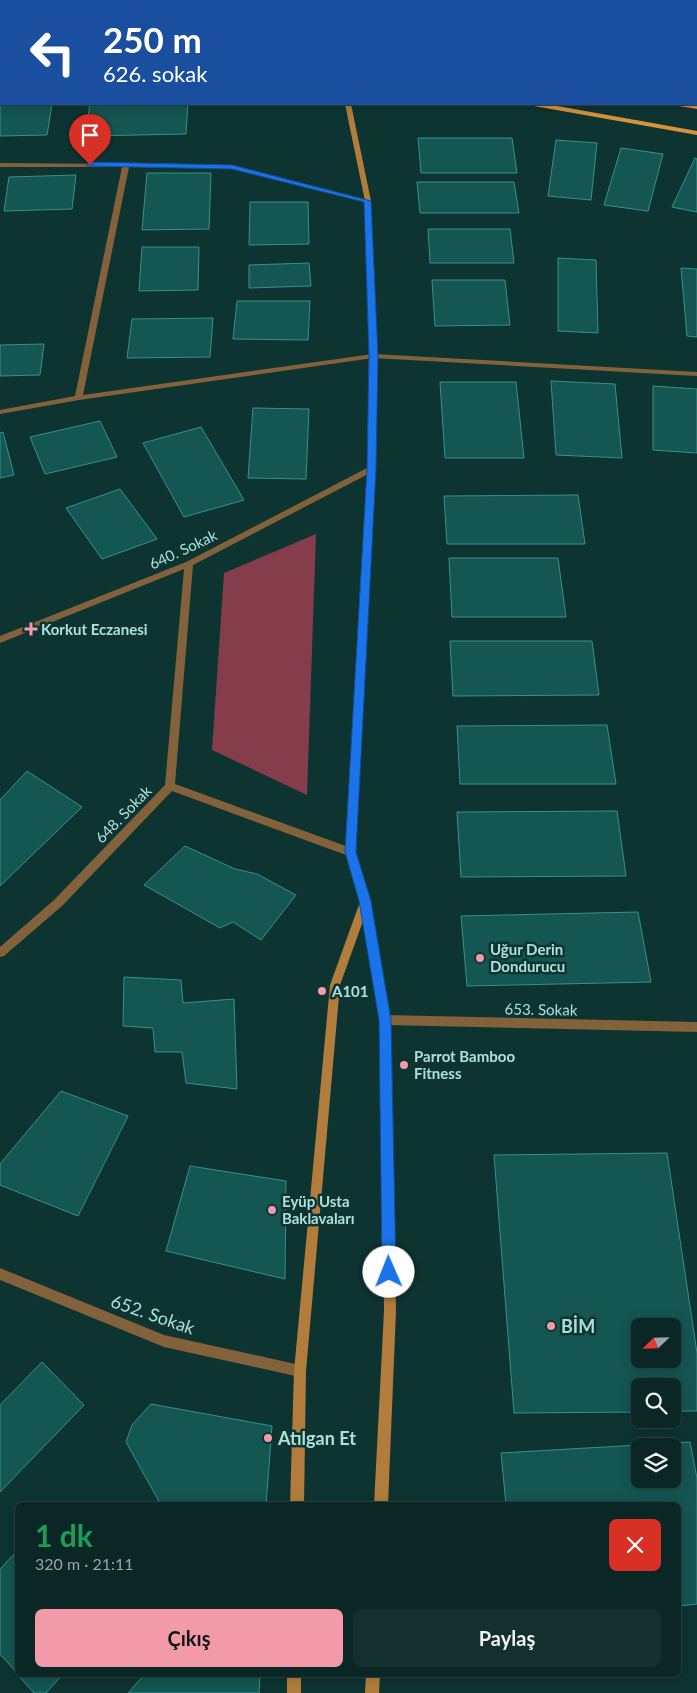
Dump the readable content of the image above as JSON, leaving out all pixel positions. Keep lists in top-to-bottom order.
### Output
{
  "streets": {
    "street": [
      "640. Sokak",
      "648. Sokak",
      "653. Sokak",
      "652. Sokak"
    ]
  },
  "crossings": [
    ["640. Sokak", "648. Sokak"]
  ],
  "places": {
    "health": ["Korkut Eczanesi"],
    "other": [
      "Uğur Derin Dondurucu",
      "A101",
      "Parrot Bamboo Fitness",
      "Eyüp Usta Baklavaları",
      "BİM",
      "Atılgan Et"
    ]
  },
  "north": "bottom left",
  "page": {
    "turn": ["250 m", "626. sokak"],
    "heading": ["1 dk", "320 m · 21:11"],
    "buttons": ["Çıkış", "Paylaş"]
  }
}
